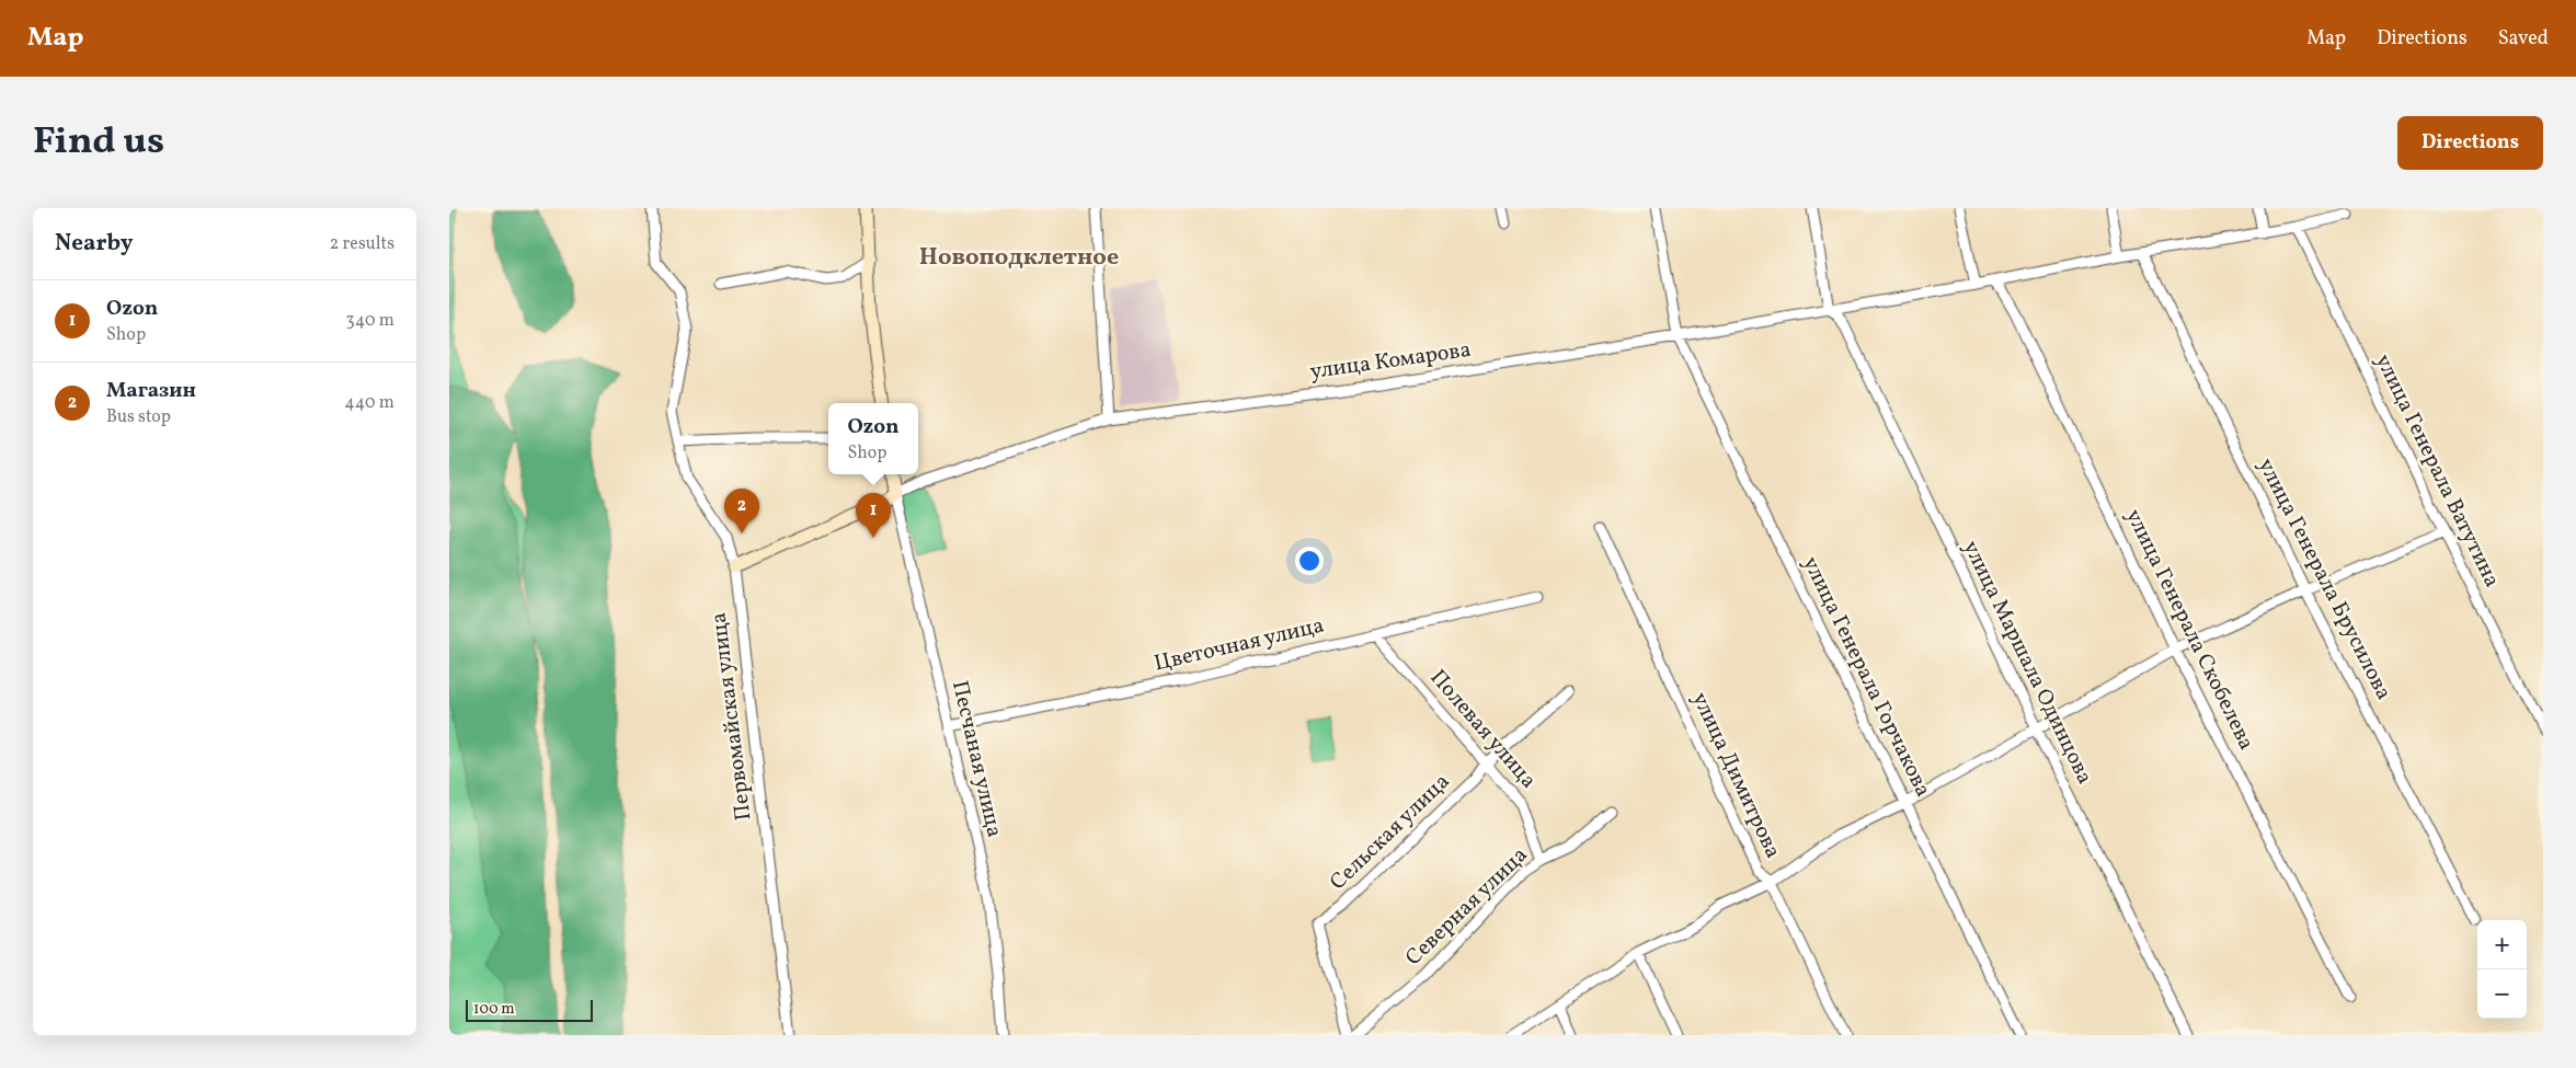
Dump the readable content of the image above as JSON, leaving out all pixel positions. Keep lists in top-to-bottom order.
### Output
{
  "streets": {
    "street": [
      "улица Комарова",
      "улица Генерала Ватутина",
      "улица Генерала Брусилова",
      "улица Генерала Скобелева",
      "Цветочная улица",
      "улица Маршала Одинцова",
      "улица Генерала Горчакова",
      "Первомайская улица",
      "Полевая улица",
      "Песчаная улица",
      "улица Димитрова",
      "Сельская улица",
      "Северная улица"
    ]
  },
  "crossings": [
    ["улица Комарова", "улица Генерала Ватутина"],
    ["улица Комарова", "улица Генерала Брусилова"],
    ["улица Комарова", "улица Генерала Скобелева"],
    ["улица Комарова", "улица Маршала Одинцова"],
    ["улица Комарова", "улица Генерала Горчакова"],
    ["улица Комарова", "Песчаная улица"],
    ["Цветочная улица", "Полевая улица"],
    ["Цветочная улица", "Песчаная улица"],
    ["Полевая улица", "Сельская улица"],
    ["Полевая улица", "Северная улица"]
  ],
  "districts": ["Новоподклетное"],
  "scale_bar": "100 m",
  "page": {
    "header": "Map",
    "nav": ["Map", "Directions", "Saved"],
    "title": "Find us",
    "buttons": "Directions",
    "heading": ["Nearby", "2 results"],
    "list": [
      {
        "mark": "1",
        "name": "Ozon",
        "note": "Shop",
        "value": "340 m"
      },
      {
        "mark": "2",
        "name": "Магазин",
        "note": "Bus stop",
        "value": "440 m"
      }
    ],
    "popup": ["Ozon", "Shop"],
    "pins": ["2", "1"],
    "map_buttons": ["+", "−"],
    "scale": "100 m"
  }
}
